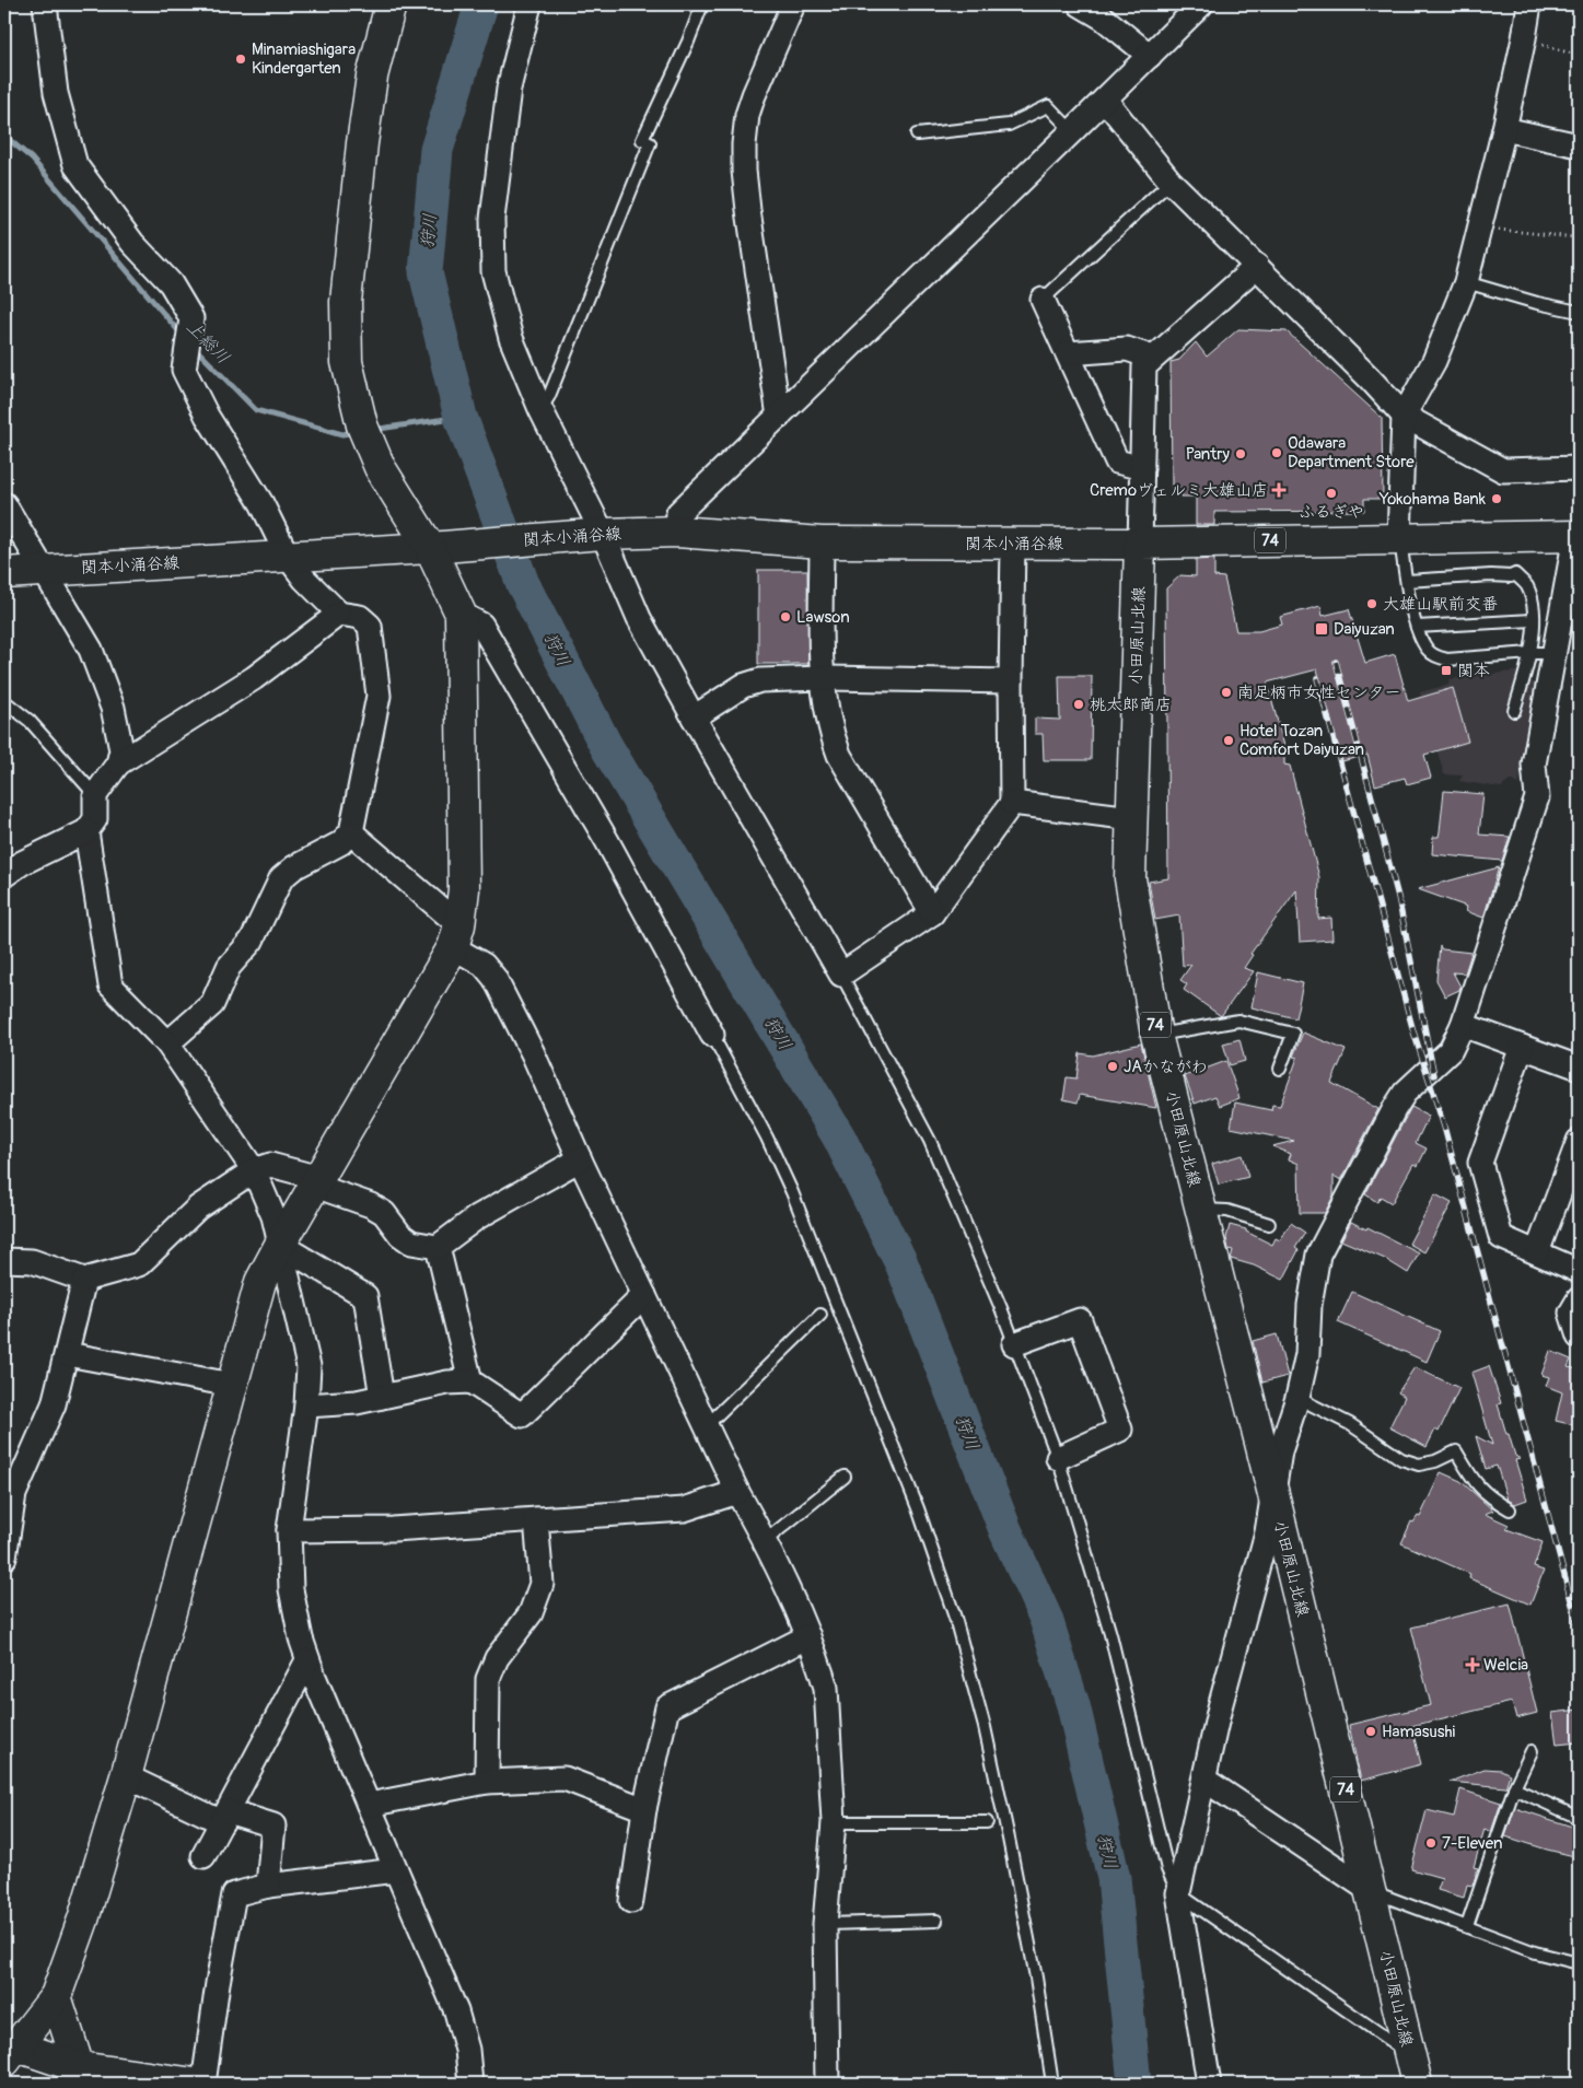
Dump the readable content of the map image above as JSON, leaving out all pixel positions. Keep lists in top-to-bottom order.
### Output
{
  "streets": {
    "main road": ["関本小涌谷線", "74", "小田原山北線"]
  },
  "crossings": [
    ["関本小涌谷線", "74"],
    ["関本小涌谷線", "小田原山北線"],
    ["74", "小田原山北線"]
  ],
  "water": ["狩川", "上総川"],
  "places": {
    "other": [
      "Minamiashigara Kindergarten",
      "Odawara Department Store",
      "Pantry",
      "ふるぎや",
      "Yokohama Bank",
      "大雄山駅前交番",
      "Lawson",
      "南足柄市女性センター",
      "桃太郎商店",
      "Hotel Tozan Comfort Daiyuzan",
      "JAかながわ",
      "Hamasushi",
      "7-Eleven"
    ],
    "health": ["Cremoヴェルミ大雄山店", "Welcia"],
    "transit": ["Daiyuzan", "関本"]
  }
}
